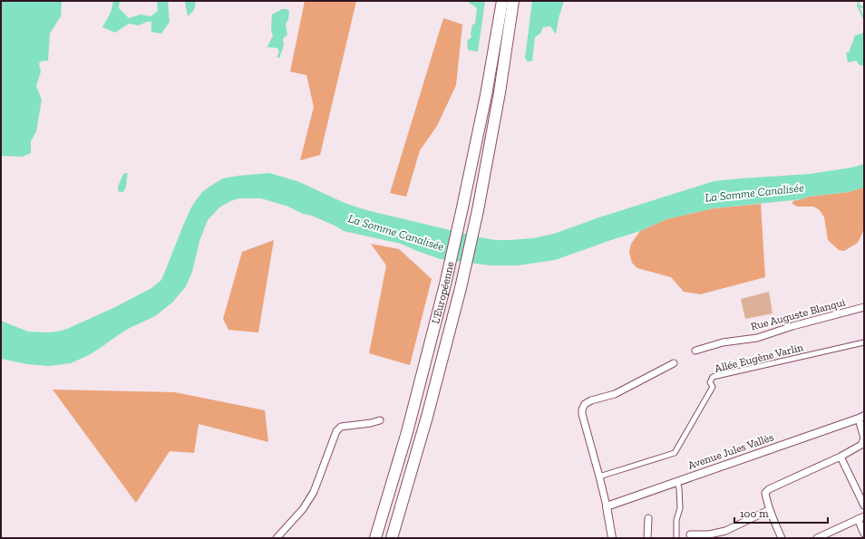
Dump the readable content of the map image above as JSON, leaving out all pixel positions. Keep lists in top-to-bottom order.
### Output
{
  "streets": {
    "highway": ["L'Européenne"],
    "street": ["Rue Auguste Blanqui", "Allée Eugène Varlin", "Avenue Jules Vallès"]
  },
  "water": ["La Somme Canalisée"],
  "scale_bar": "100 m"
}
